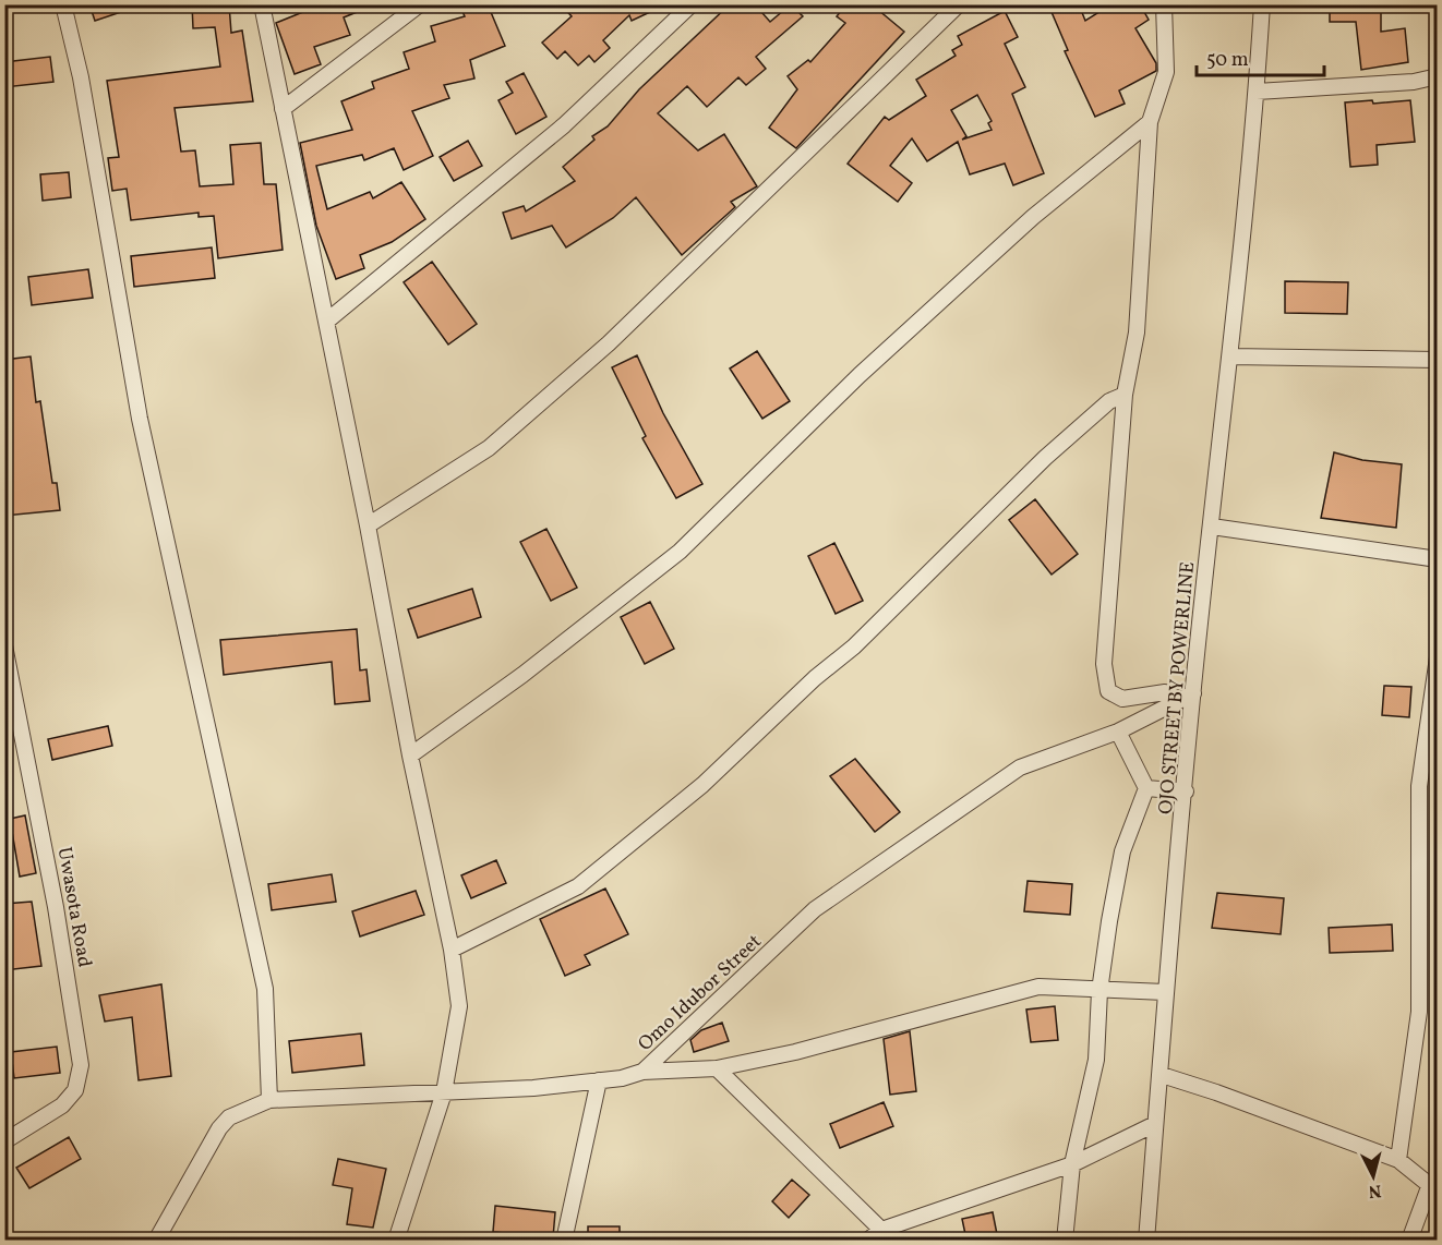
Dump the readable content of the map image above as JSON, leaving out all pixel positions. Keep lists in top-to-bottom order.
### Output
{
  "streets": {
    "street": ["OJO STREET BY POWERLINE", "Uwasota Road", "Omo Idubor Street"]
  },
  "crossings": [
    ["OJO STREET BY POWERLINE", "Omo Idubor Street"]
  ],
  "scale_bar": "50 m",
  "north": "bottom"
}
